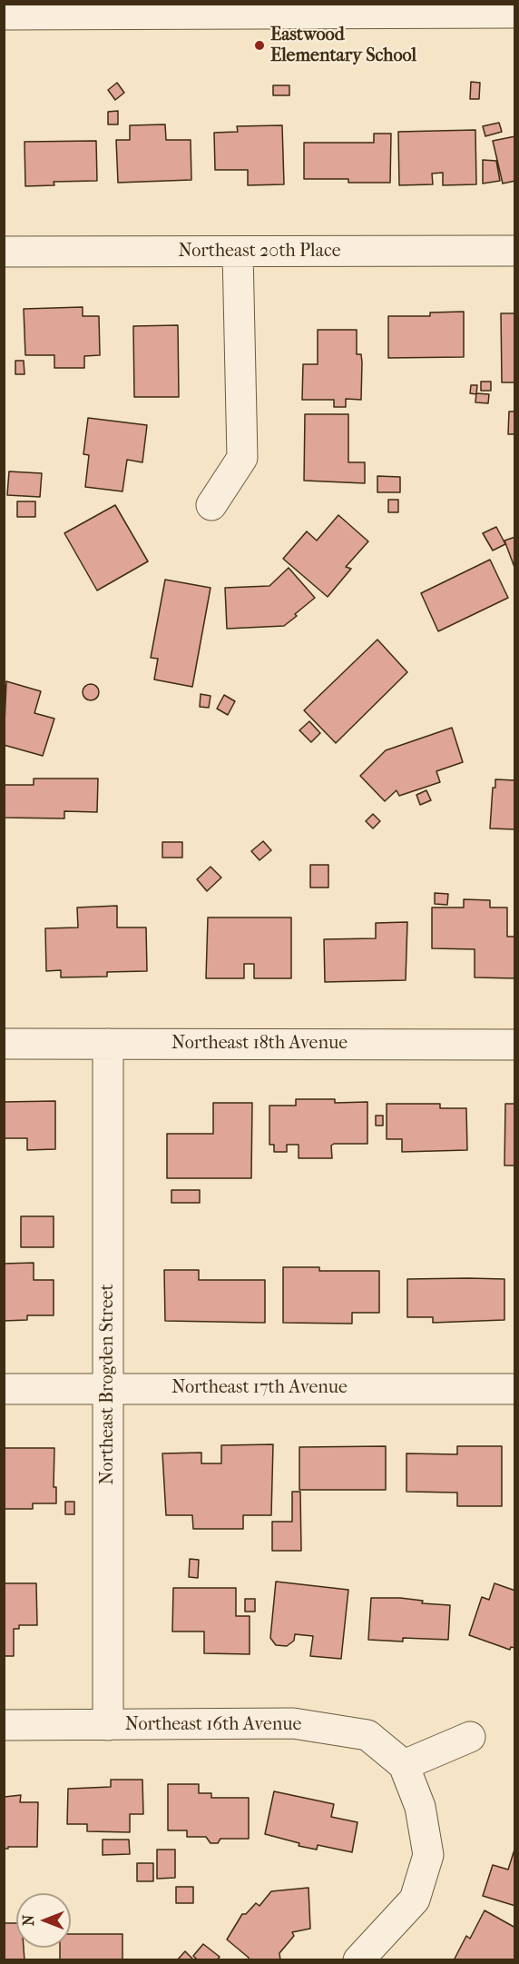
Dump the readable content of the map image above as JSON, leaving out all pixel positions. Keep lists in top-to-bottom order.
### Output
{
  "streets": {
    "street": [
      "Northeast 20th Place",
      "Northeast 18th Avenue",
      "Northeast Brogden Street",
      "Northeast 17th Avenue",
      "Northeast 16th Avenue"
    ]
  },
  "crossings": [
    ["Northeast 18th Avenue", "Northeast Brogden Street"],
    ["Northeast Brogden Street", "Northeast 17th Avenue"],
    ["Northeast Brogden Street", "Northeast 16th Avenue"]
  ],
  "places": ["Eastwood Elementary School"],
  "north": "left"
}
